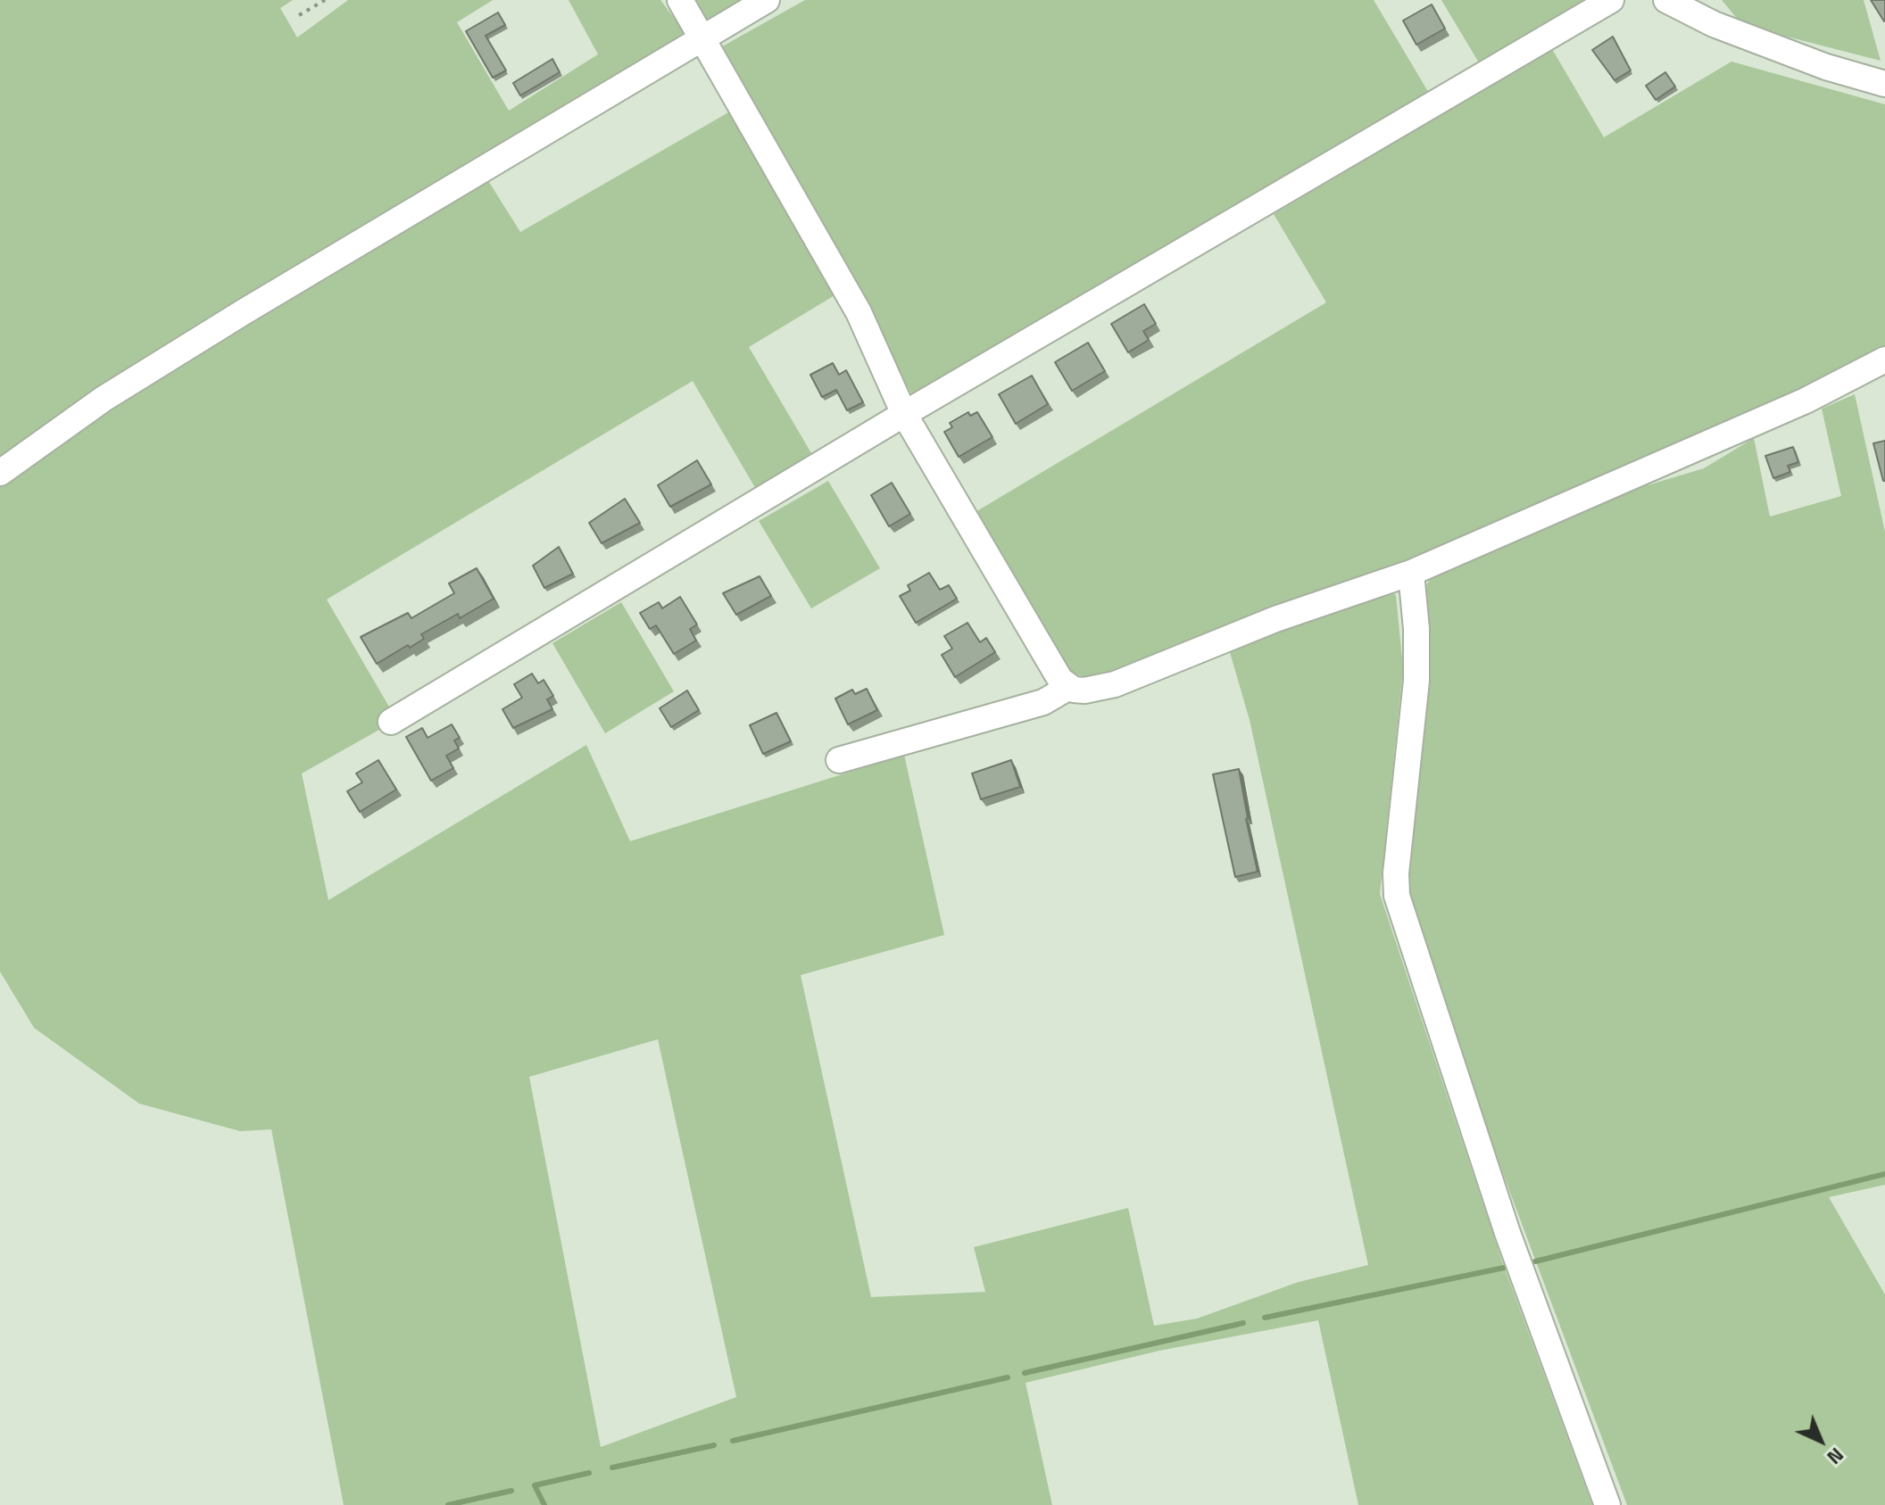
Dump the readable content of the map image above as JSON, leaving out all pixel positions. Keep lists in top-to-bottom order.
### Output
{
  "north": "bottom right"
}
